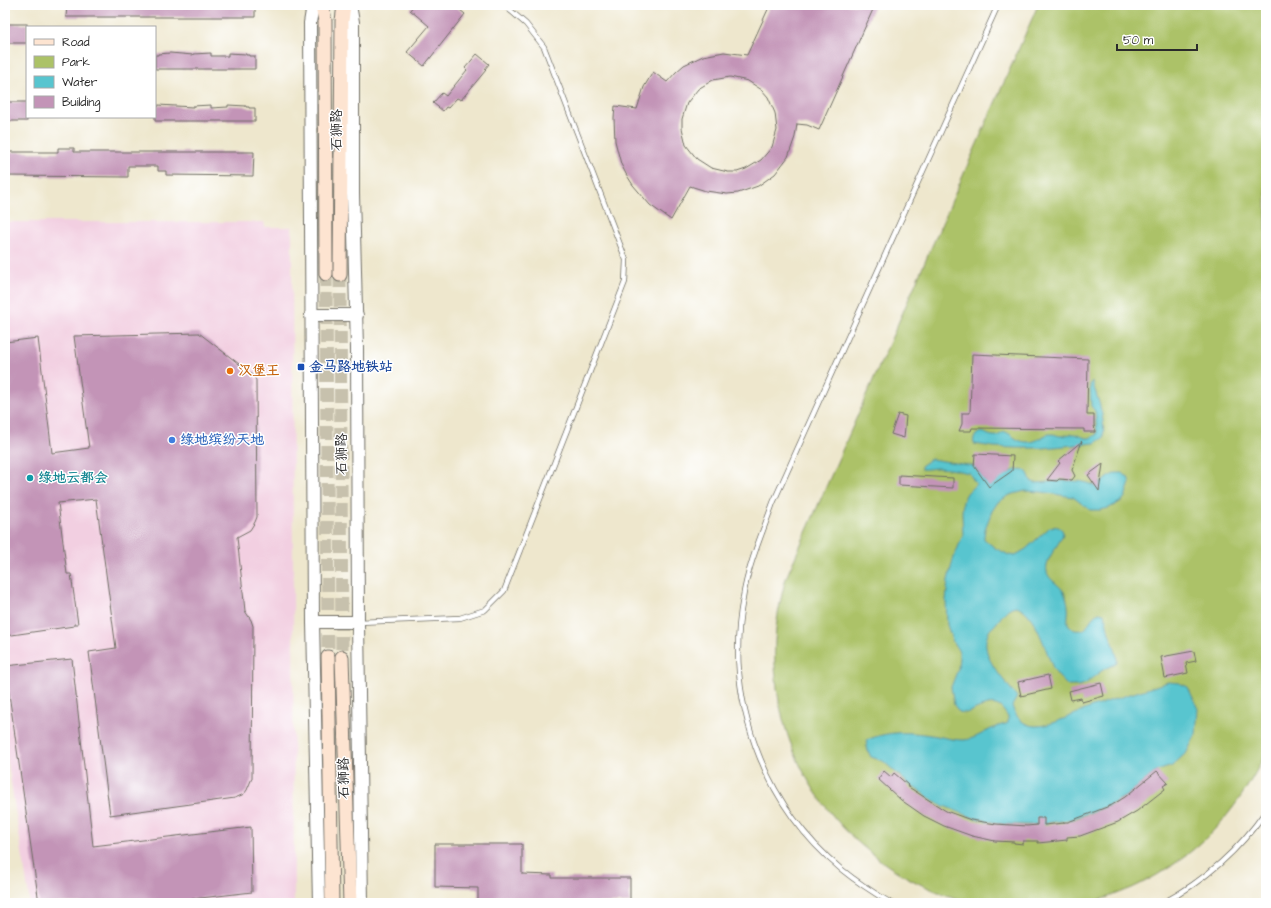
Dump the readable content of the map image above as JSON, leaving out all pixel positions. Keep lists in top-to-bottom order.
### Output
{
  "streets": {
    "main road": ["石狮路"]
  },
  "places": {
    "transit": ["金马路地铁站"],
    "other": ["汉堡王", "绿地缤纷天地", "绿地云都会"]
  },
  "legend": [
    "Road",
    "Park",
    "Water",
    "Building"
  ],
  "scale_bar": "50 m"
}
